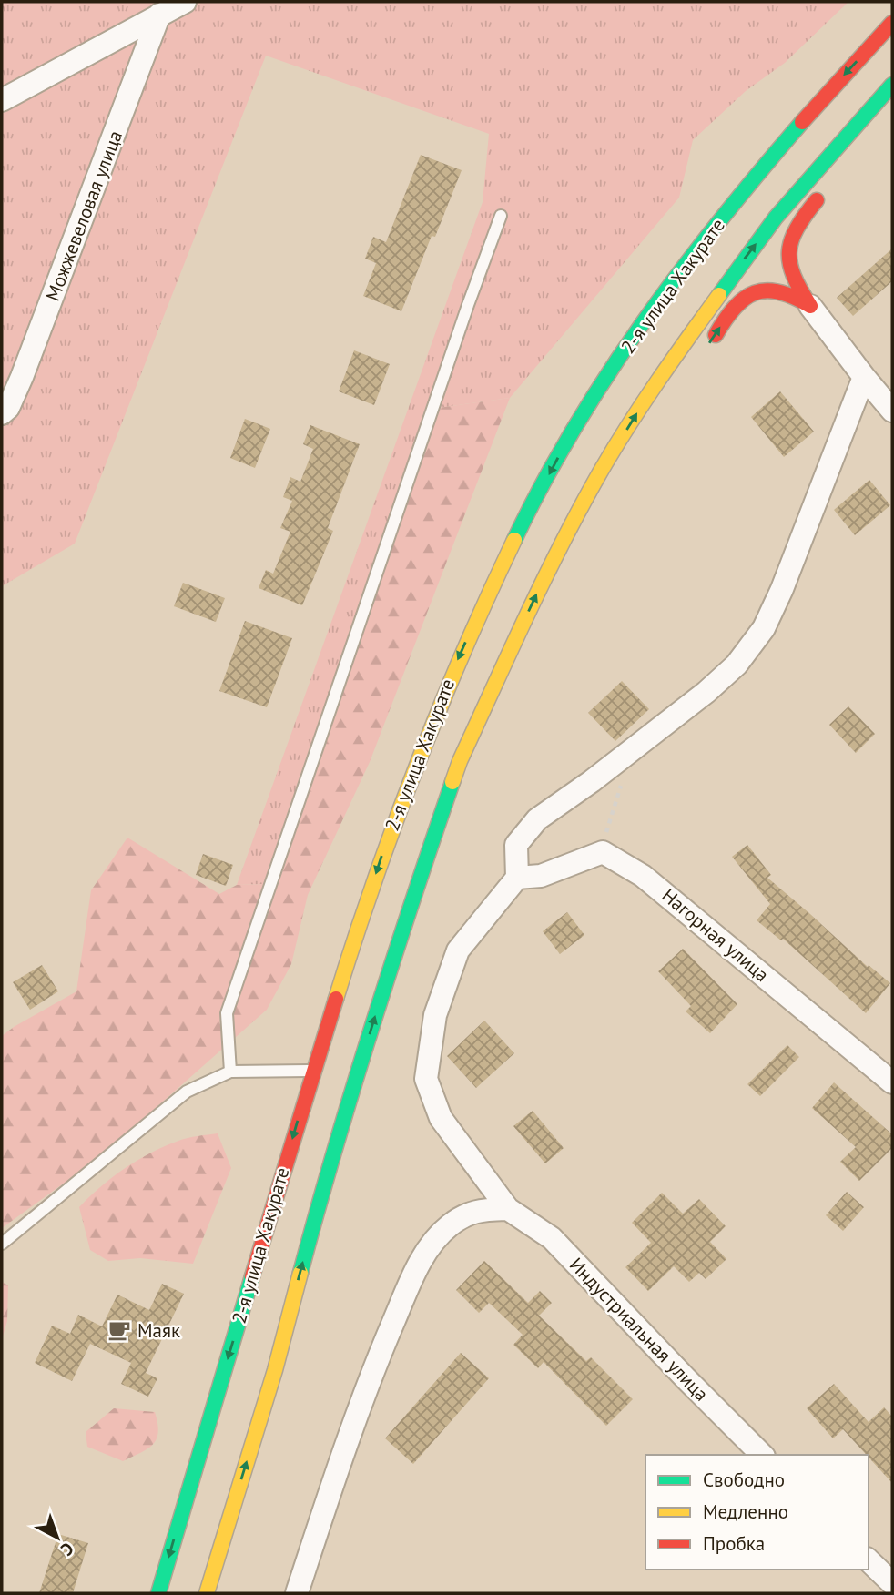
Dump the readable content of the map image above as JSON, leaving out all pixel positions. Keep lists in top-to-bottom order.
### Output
{
  "streets": {
    "main road": ["2-я улица Хакурате"],
    "street": ["Можжевеловая улица", "Нагорная улица", "Индустриальная улица"]
  },
  "places": {
    "cafe": ["Маяк"]
  },
  "legend": ["Свободно", "Медленно", "Пробка"],
  "north": "bottom right"
}
